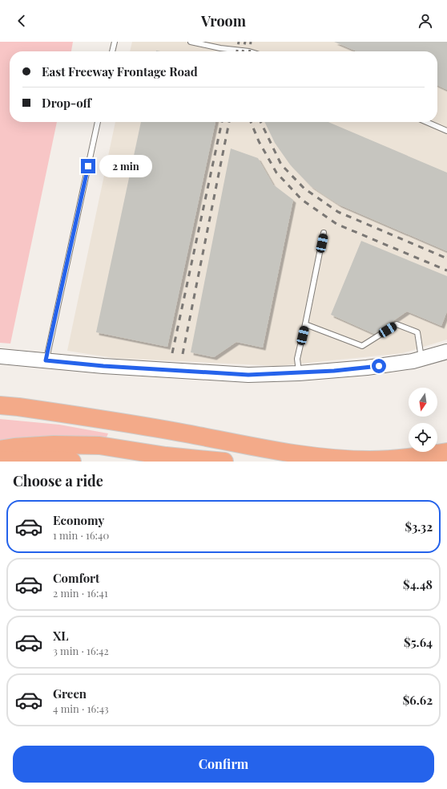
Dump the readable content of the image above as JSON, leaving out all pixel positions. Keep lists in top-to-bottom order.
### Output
{
  "north": "bottom",
  "page": {
    "header": "Vroom",
    "banner": ["East Freeway Frontage Road", "Drop-off"],
    "bubble": "2 min",
    "heading": "Choose a ride",
    "list": [
      {
        "name": "Economy",
        "note": "1 min · 16:40",
        "value": "$3.32"
      },
      {
        "name": "Comfort",
        "note": "2 min · 16:41",
        "value": "$4.48"
      },
      {
        "name": "XL",
        "note": "3 min · 16:42",
        "value": "$5.64"
      },
      {
        "name": "Green",
        "note": "4 min · 16:43",
        "value": "$6.62"
      }
    ],
    "buttons": "Confirm"
  }
}
